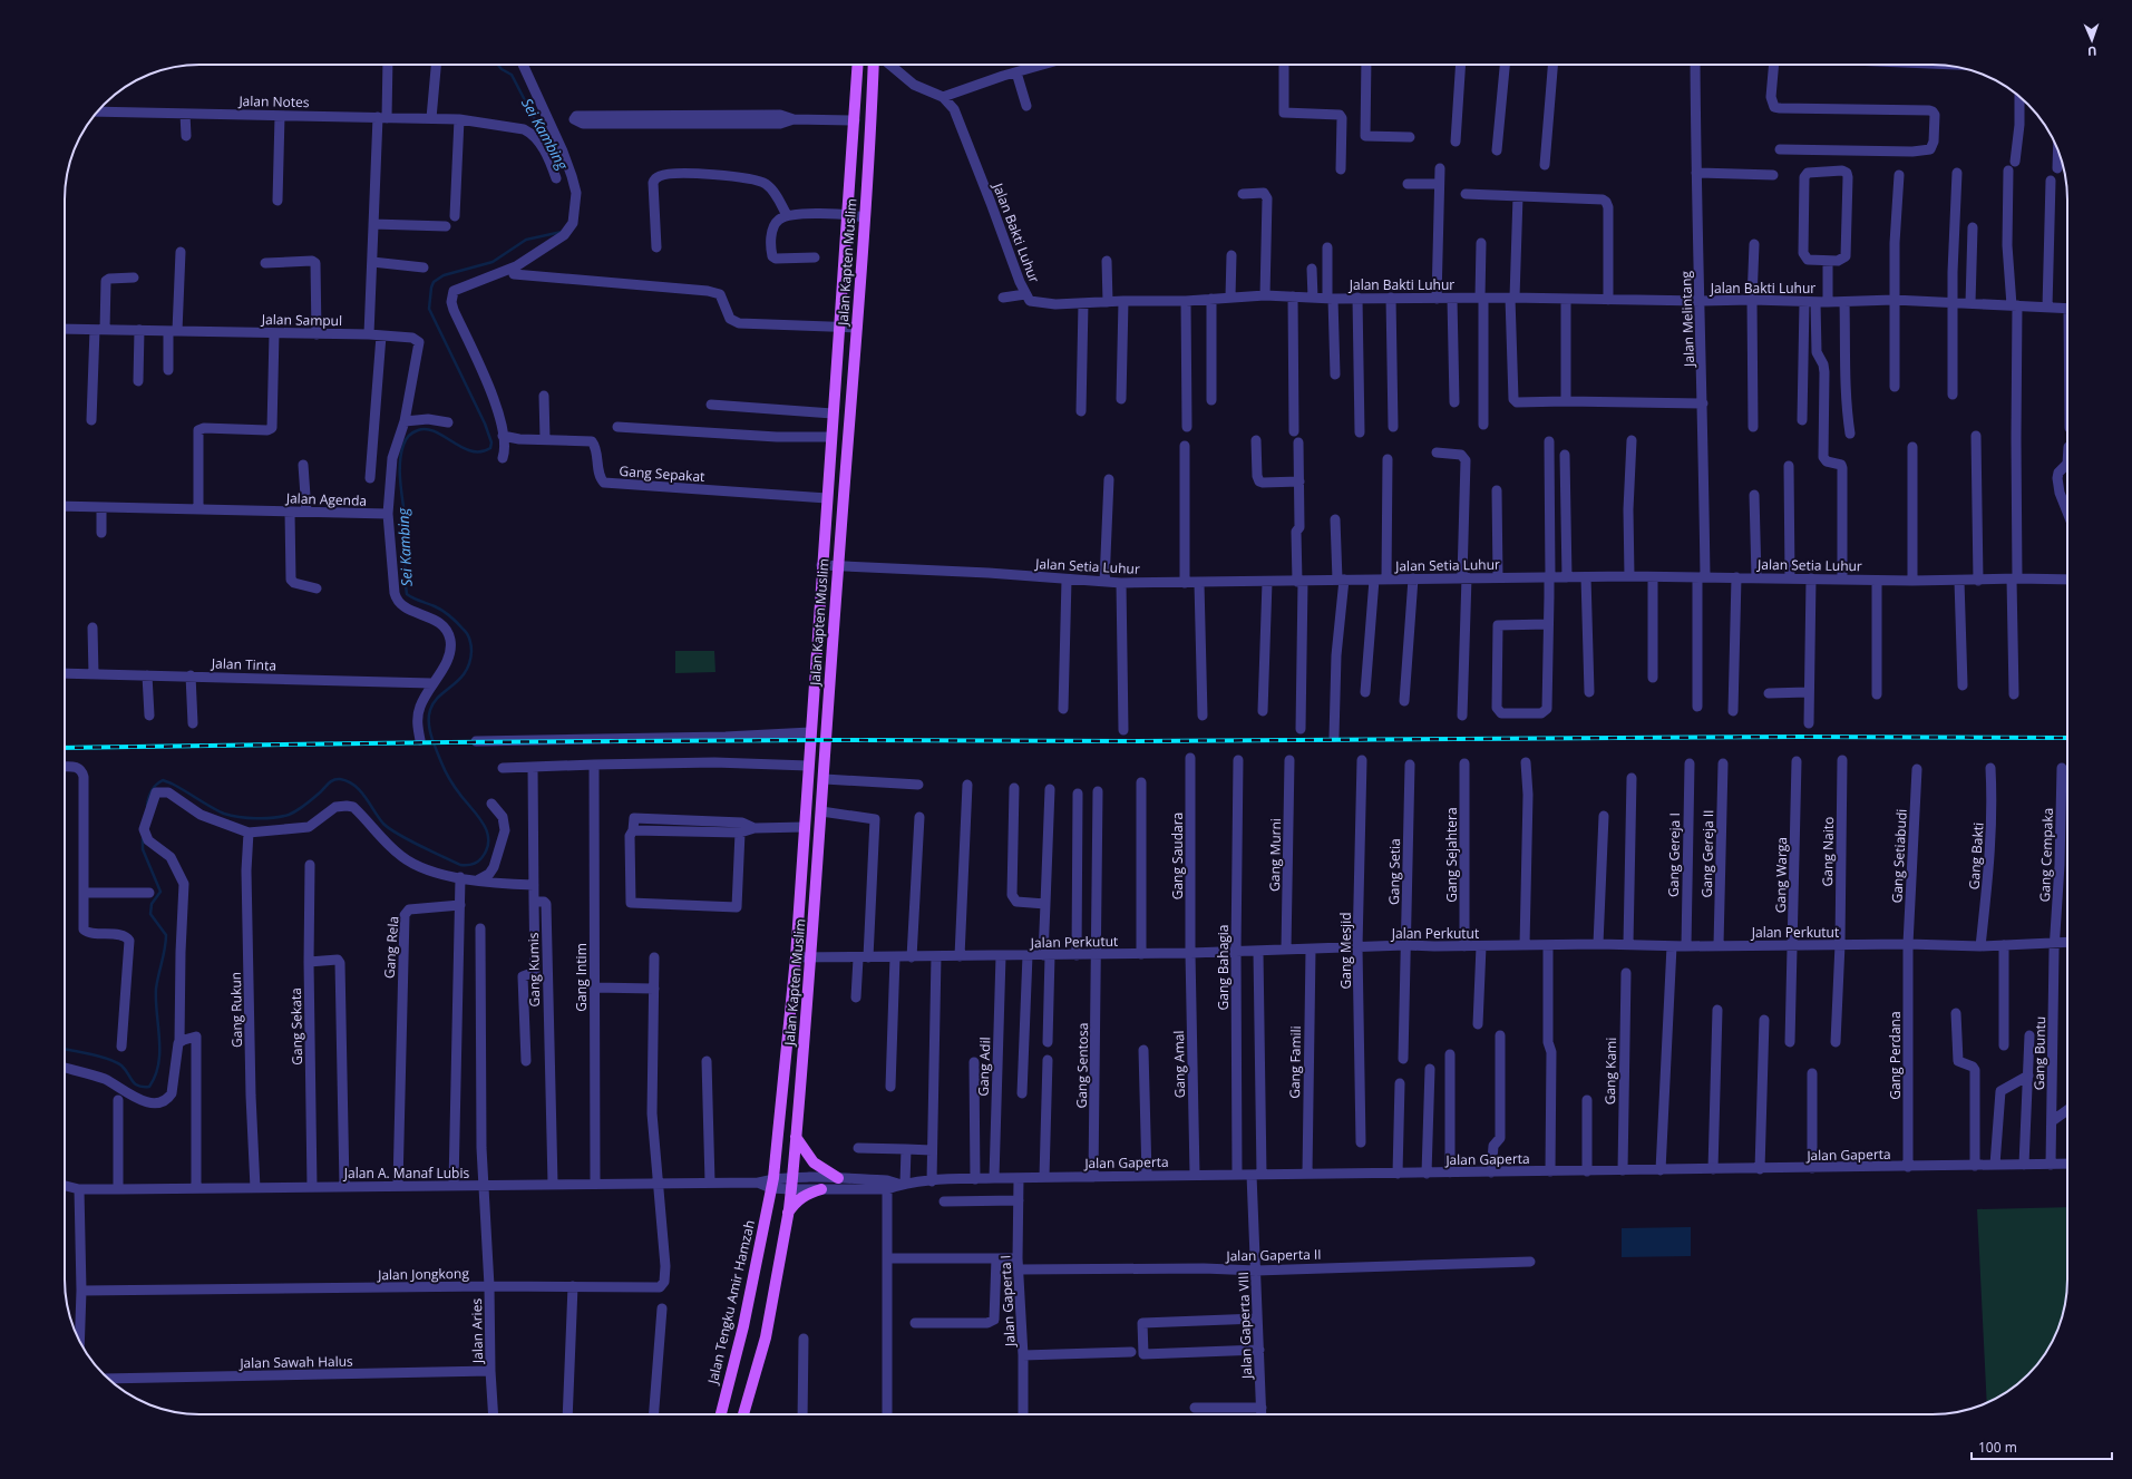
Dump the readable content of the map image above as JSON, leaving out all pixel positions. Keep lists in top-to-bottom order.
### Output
{
  "streets": {
    "main road": ["Jalan Kapten Muslim", "Jalan Tengku Amir Hamzah"],
    "street": [
      "Jalan Notes",
      "Jalan Bakti Luhur",
      "Jalan Melintang",
      "Jalan Sampul",
      "Gang Sepakat",
      "Jalan Agenda",
      "Jalan Setia Luhur",
      "Jalan Tinta",
      "Gang Naito",
      "Gang Gereja II",
      "Gang Murni",
      "Gang Sejahtera",
      "Gang Gereja I",
      "Gang Cempaka",
      "Gang Saudara",
      "Gang Setiabudi",
      "Gang Bakti",
      "Gang Setia",
      "Gang Warga",
      "Jalan Perkutut",
      "Gang Rela",
      "Gang Mesjid",
      "Gang Bahagia",
      "Gang Kumis",
      "Gang Intim",
      "Gang Rukun",
      "Gang Sekata",
      "Gang Buntu",
      "Gang Perdana",
      "Gang Famili",
      "Gang Amal",
      "Gang Sentosa",
      "Gang Adil",
      "Gang Kami",
      "Jalan Gaperta",
      "Jalan A. Manaf Lubis",
      "Jalan Gaperta II",
      "Jalan Jongkong",
      "Jalan Gaperta I",
      "Jalan Gaperta VIII",
      "Jalan Aries",
      "Jalan Sawah Halus"
    ]
  },
  "crossings": [
    ["Jalan Bakti Luhur", "Jalan Melintang"],
    ["Jalan Kapten Muslim", "Gang Sepakat"],
    ["Jalan Kapten Muslim", "Jalan Setia Luhur"],
    ["Jalan Kapten Muslim", "Jalan Perkutut"],
    ["Jalan Kapten Muslim", "Jalan Gaperta"],
    ["Jalan Kapten Muslim", "Jalan A. Manaf Lubis"],
    ["Jalan Kapten Muslim", "Jalan Tengku Amir Hamzah"],
    ["Jalan Melintang", "Jalan Setia Luhur"],
    ["Gang Naito", "Jalan Perkutut"],
    ["Gang Gereja II", "Jalan Perkutut"],
    ["Gang Murni", "Jalan Perkutut"],
    ["Gang Sejahtera", "Jalan Perkutut"],
    ["Gang Gereja I", "Jalan Perkutut"],
    ["Gang Cempaka", "Jalan Perkutut"],
    ["Gang Cempaka", "Gang Buntu"],
    ["Gang Saudara", "Jalan Perkutut"],
    ["Gang Saudara", "Gang Amal"],
    ["Gang Setiabudi", "Jalan Perkutut"],
    ["Gang Setiabudi", "Gang Perdana"],
    ["Gang Bakti", "Jalan Perkutut"],
    ["Gang Setia", "Jalan Perkutut"],
    ["Gang Warga", "Jalan Perkutut"],
    ["Jalan Perkutut", "Gang Mesjid"],
    ["Jalan Perkutut", "Gang Bahagia"],
    ["Jalan Perkutut", "Gang Buntu"],
    ["Jalan Perkutut", "Gang Perdana"],
    ["Jalan Perkutut", "Gang Famili"],
    ["Jalan Perkutut", "Gang Amal"],
    ["Jalan Perkutut", "Gang Sentosa"],
    ["Jalan Perkutut", "Gang Adil"],
    ["Jalan Perkutut", "Jalan Gaperta VIII"],
    ["Gang Rela", "Jalan A. Manaf Lubis"],
    ["Gang Bahagia", "Jalan Gaperta"],
    ["Gang Kumis", "Jalan A. Manaf Lubis"],
    ["Gang Intim", "Jalan A. Manaf Lubis"],
    ["Gang Rukun", "Jalan A. Manaf Lubis"],
    ["Gang Sekata", "Jalan A. Manaf Lubis"],
    ["Gang Buntu", "Jalan Gaperta"],
    ["Gang Perdana", "Jalan Gaperta"],
    ["Gang Famili", "Jalan Gaperta"],
    ["Gang Amal", "Jalan Gaperta"],
    ["Gang Sentosa", "Jalan Gaperta"],
    ["Gang Adil", "Jalan Gaperta"],
    ["Gang Kami", "Jalan Gaperta"],
    ["Jalan Gaperta", "Jalan A. Manaf Lubis"],
    ["Jalan Gaperta", "Jalan Gaperta I"],
    ["Jalan Gaperta", "Jalan Tengku Amir Hamzah"],
    ["Jalan Gaperta", "Jalan Gaperta VIII"],
    ["Jalan A. Manaf Lubis", "Jalan Jongkong"],
    ["Jalan A. Manaf Lubis", "Jalan Tengku Amir Hamzah"],
    ["Jalan A. Manaf Lubis", "Jalan Aries"],
    ["Jalan Gaperta II", "Jalan Gaperta I"],
    ["Jalan Gaperta II", "Jalan Gaperta VIII"],
    ["Jalan Jongkong", "Jalan Aries"],
    ["Jalan Aries", "Jalan Sawah Halus"]
  ],
  "water": ["Sei Kambing"],
  "scale_bar": "100 m",
  "north": "bottom"
}
